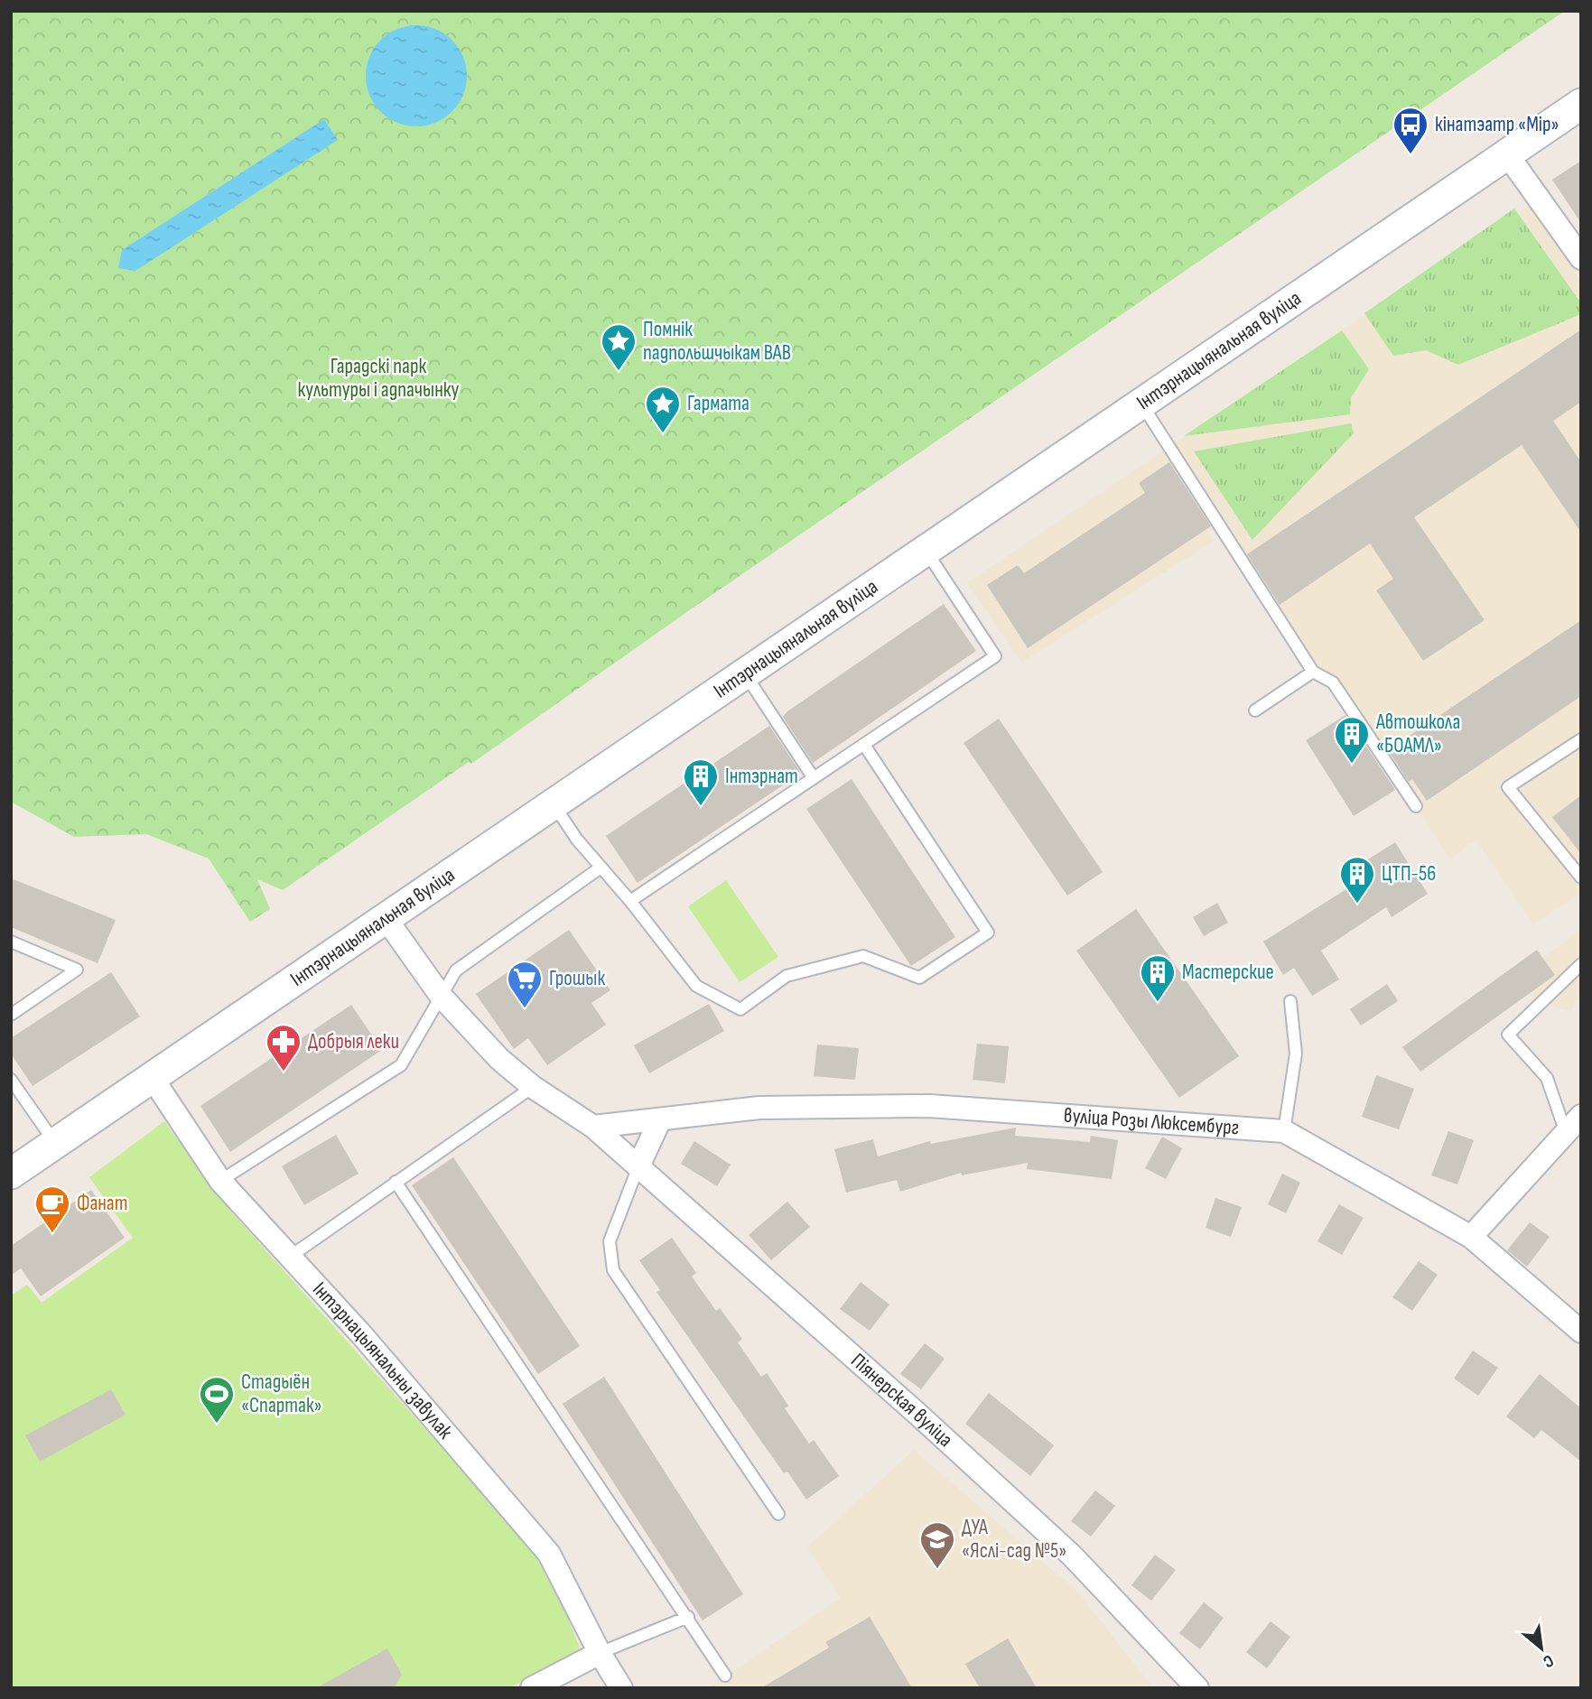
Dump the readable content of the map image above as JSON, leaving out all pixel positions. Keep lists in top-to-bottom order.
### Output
{
  "streets": {
    "main road": ["Інтэрнацыянальная вуліца"],
    "street": ["вуліца Розы Люксембург", "Інтэрнацыянальны завулак", "Піянерская вуліца"]
  },
  "crossings": [
    ["Інтэрнацыянальная вуліца", "Інтэрнацыянальны завулак"],
    ["Інтэрнацыянальная вуліца", "Піянерская вуліца"],
    ["вуліца Розы Люксембург", "Піянерская вуліца"]
  ],
  "parks": ["Гарадскі парк культуры і адпачынку"],
  "places": {
    "bus stop": ["кінатэатр «Мір»"],
    "place": ["Помнік падпольшчыкам ВАВ", "Гармата"],
    "building": [
      "Автошкола «БОАМЛ»",
      "Інтэрнат",
      "ЦТП-56",
      "Мастерские"
    ],
    "supermarket": ["Грошык"],
    "pharmacy": ["Добрыя леки"],
    "cafe": ["Фанат"],
    "sports": ["Стадыён «Спартак»"],
    "school or university": ["ДУА «Яслі-сад №5»"]
  },
  "north": "bottom right"
}
